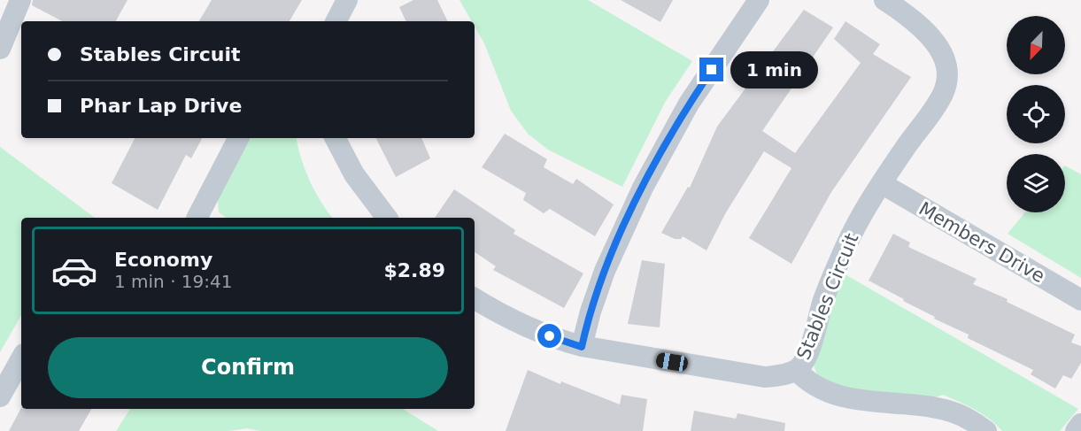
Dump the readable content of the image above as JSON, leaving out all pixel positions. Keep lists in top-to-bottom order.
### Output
{
  "streets": {
    "street": ["Members Drive", "Stables Circuit"]
  },
  "crossings": [
    ["Members Drive", "Stables Circuit"]
  ],
  "north": "bottom left",
  "page": {
    "banner": ["Stables Circuit", "Phar Lap Drive"],
    "bubble": "1 min",
    "list": [
      {
        "name": "Economy",
        "note": "1 min · 19:41",
        "value": "$2.89"
      }
    ],
    "buttons": "Confirm"
  }
}
